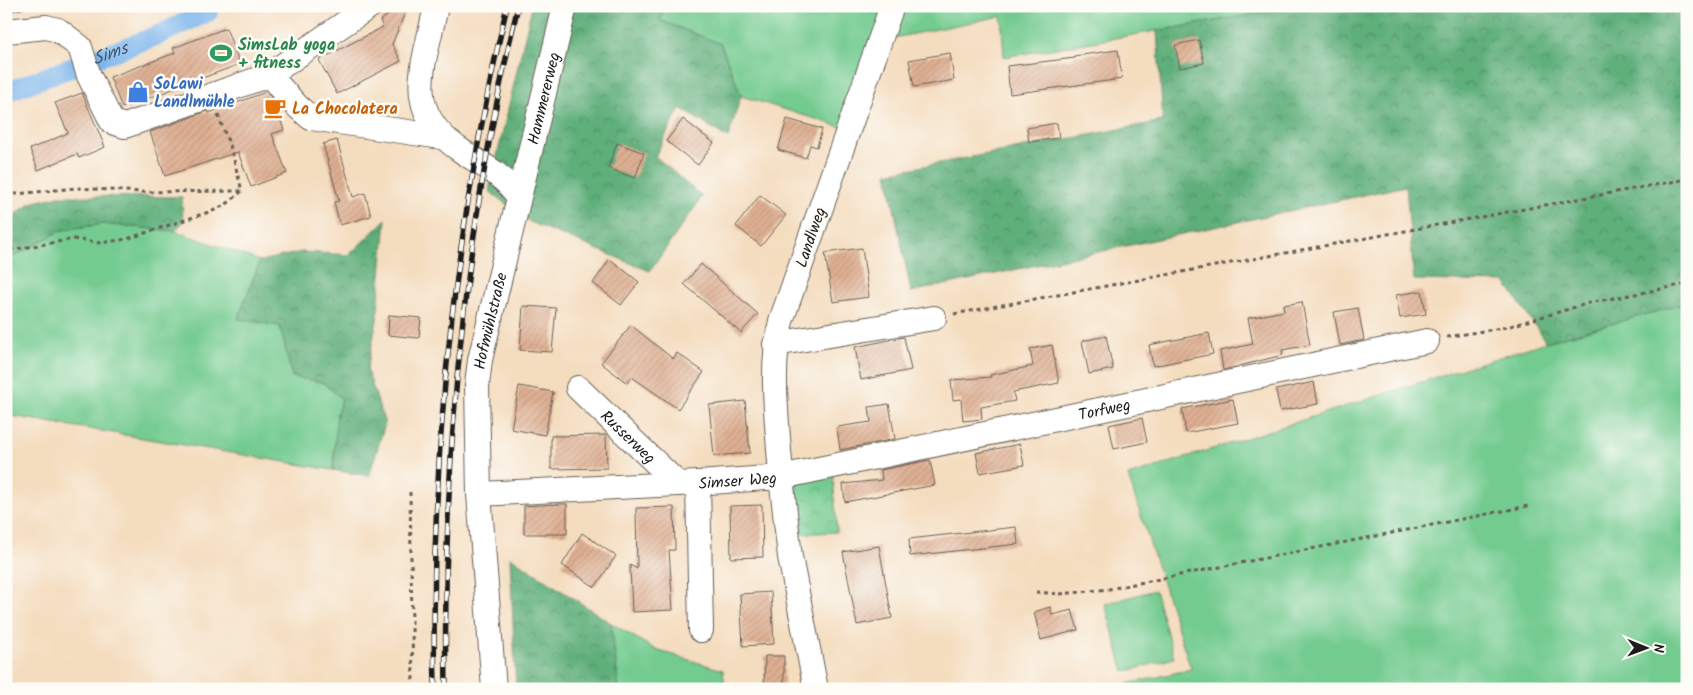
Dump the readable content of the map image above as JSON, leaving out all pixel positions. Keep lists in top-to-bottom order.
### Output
{
  "streets": {
    "street": [
      "Hammererweg",
      "Landlweg",
      "Hofmühlstraße",
      "Torfweg",
      "Russerweg",
      "Simser Weg"
    ]
  },
  "crossings": [
    ["Hammererweg", "Hofmühlstraße"],
    ["Landlweg", "Torfweg"],
    ["Landlweg", "Simser Weg"],
    ["Hofmühlstraße", "Simser Weg"],
    ["Torfweg", "Simser Weg"],
    ["Russerweg", "Simser Weg"]
  ],
  "water": ["Sims"],
  "places": {
    "sports": ["SimsLab yoga + fitness"],
    "shop": ["SoLawi Landlmühle"],
    "cafe": ["La Chocolatera"]
  },
  "north": "right"
}
